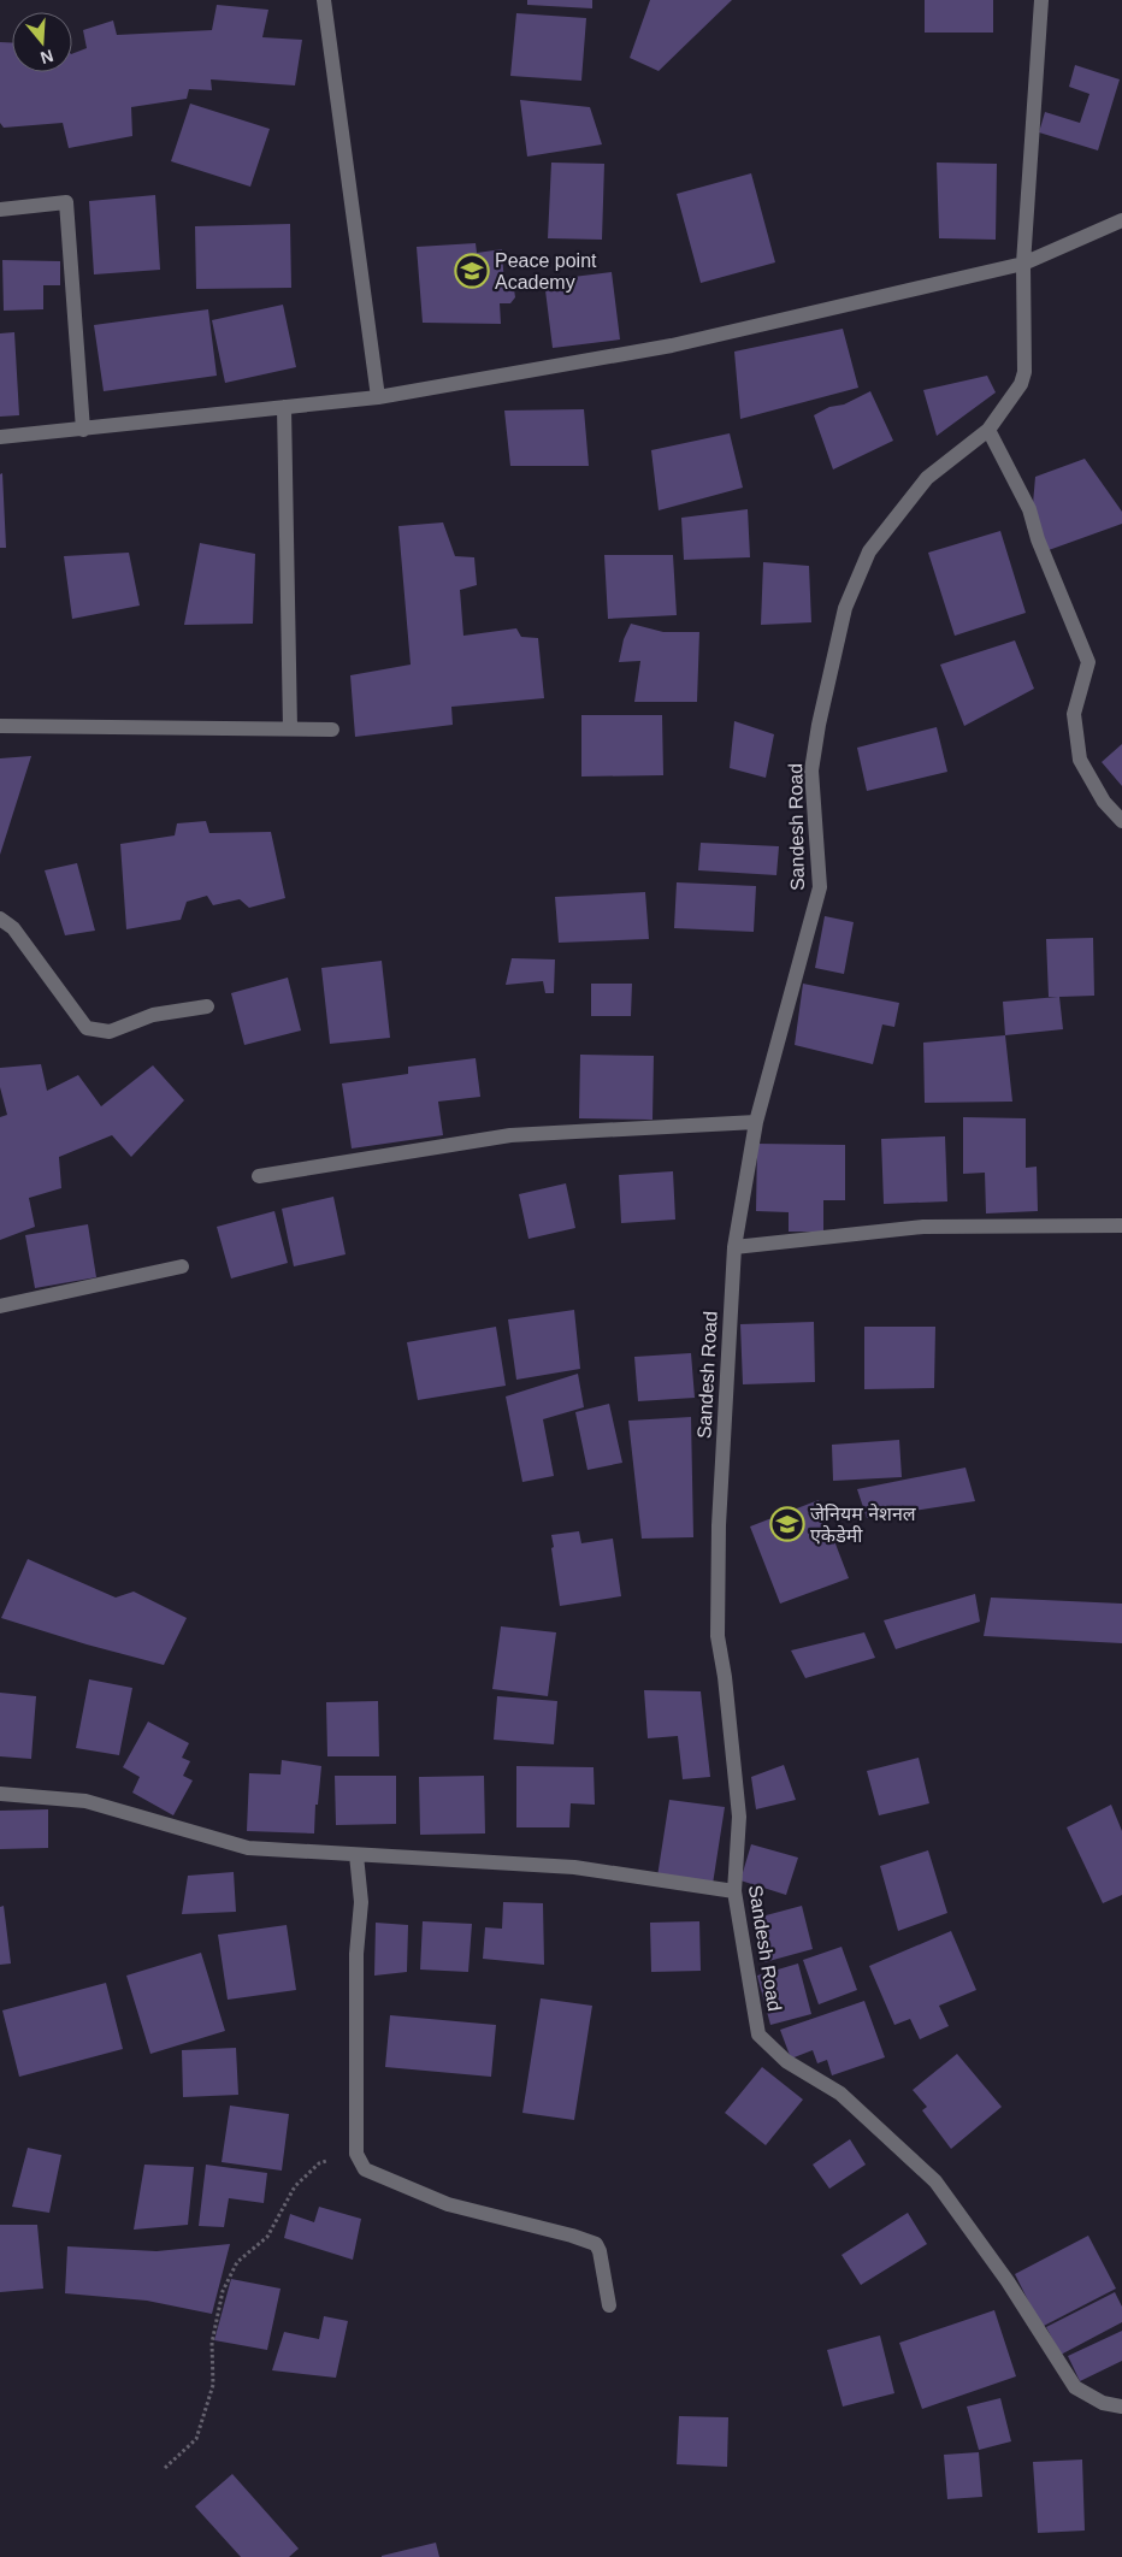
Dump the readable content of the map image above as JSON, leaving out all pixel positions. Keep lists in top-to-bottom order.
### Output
{
  "streets": {
    "street": ["Sandesh Road"]
  },
  "places": {
    "school or university": ["Peace point Academy", "जेनियम नेशनल एकेडेमी"]
  },
  "north": "bottom"
}
